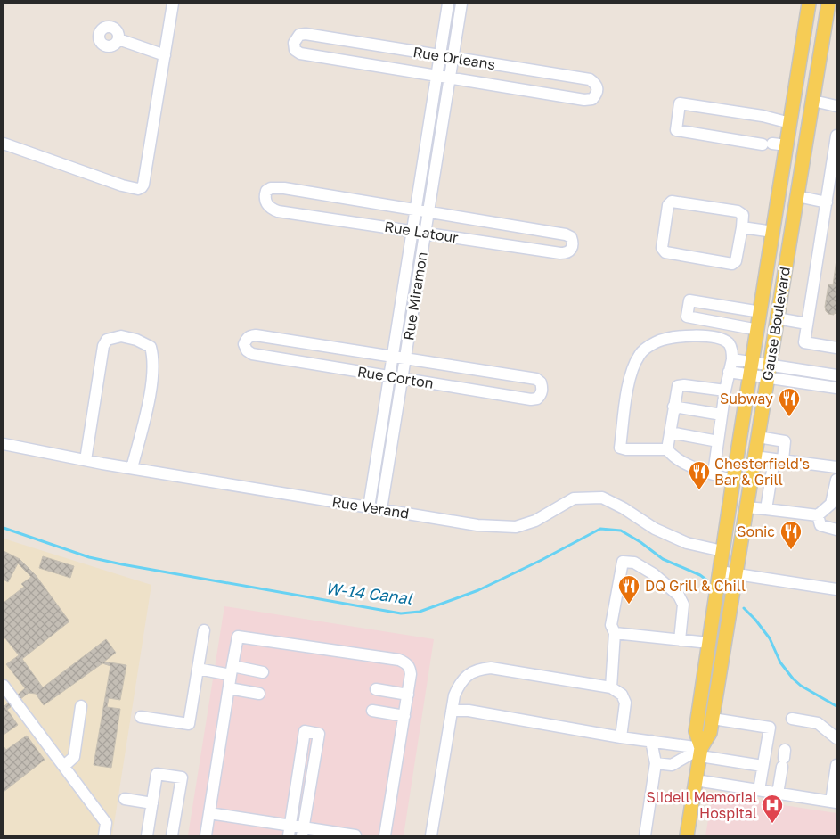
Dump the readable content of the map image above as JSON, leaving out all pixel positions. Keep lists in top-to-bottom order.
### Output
{
  "streets": {
    "main road": ["Gause Boulevard"],
    "street": [
      "Rue Orleans",
      "Rue Latour",
      "Rue Miramon",
      "Rue Corton",
      "Rue Verand"
    ]
  },
  "crossings": [
    ["Rue Orleans", "Rue Miramon"],
    ["Rue Latour", "Rue Miramon"],
    ["Rue Miramon", "Rue Corton"],
    ["Rue Miramon", "Rue Verand"],
    ["Gause Boulevard", "Rue Verand"]
  ],
  "water": ["W-14 Canal"],
  "places": {
    "restaurant": [
      "Subway",
      "Chesterfield's Bar & Grill",
      "Sonic",
      "DQ Grill & Chill"
    ],
    "hospital": ["Slidell Memorial Hospital"]
  }
}
